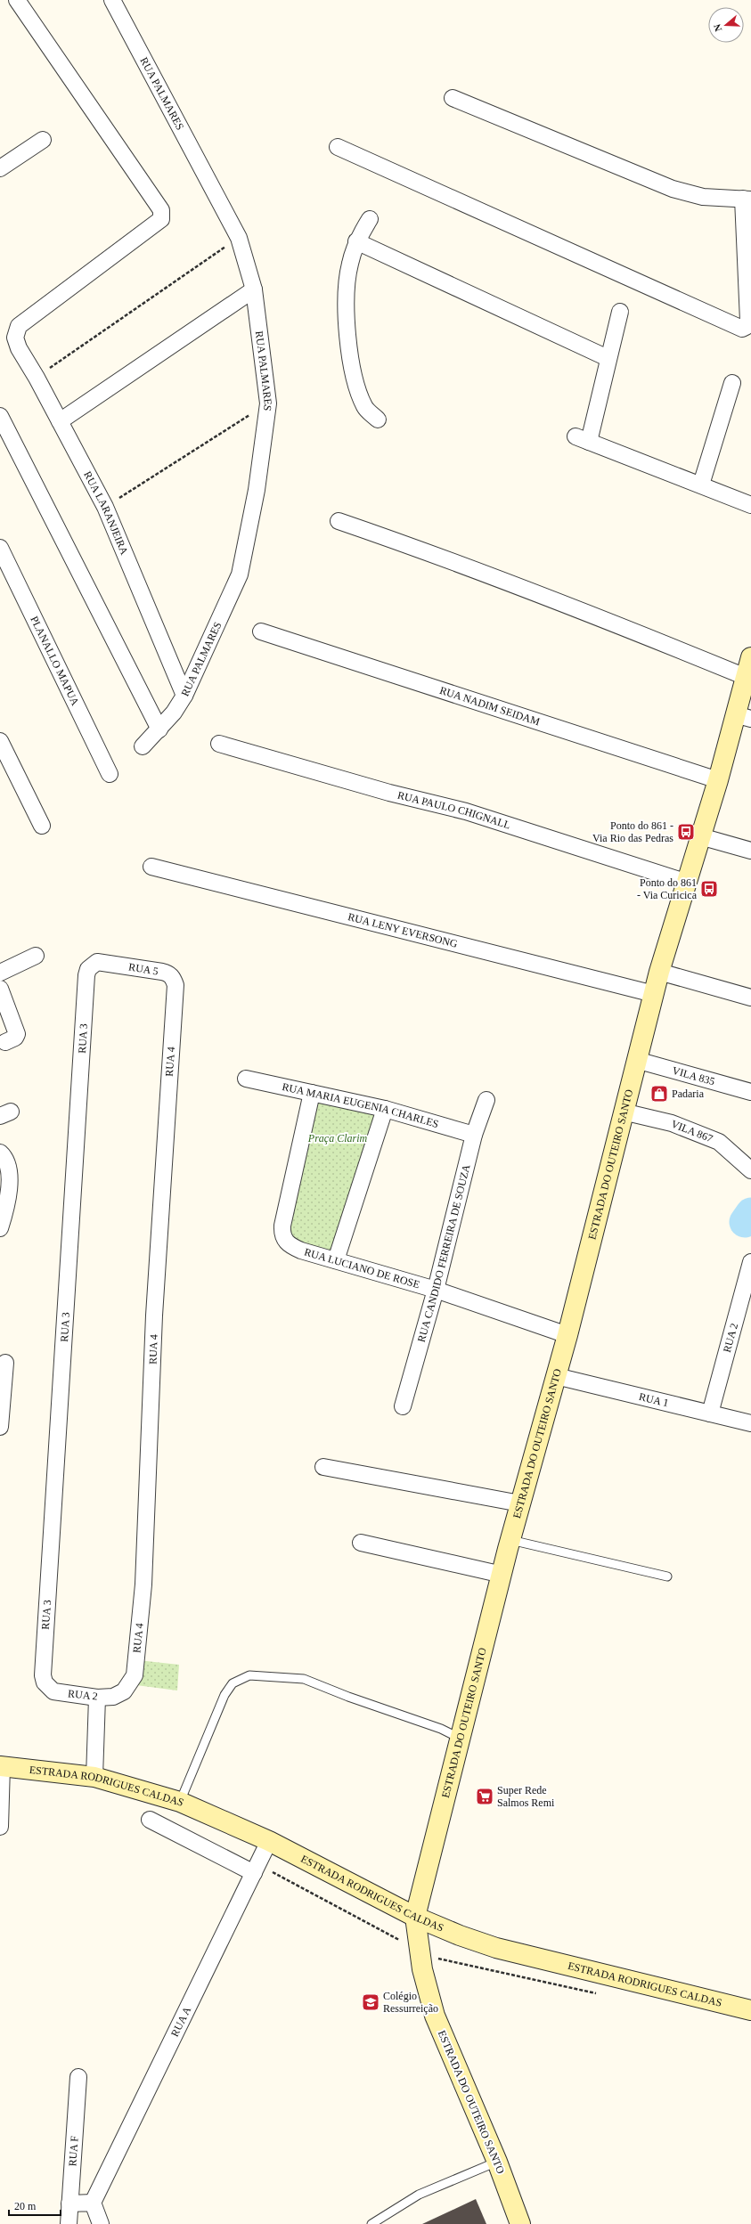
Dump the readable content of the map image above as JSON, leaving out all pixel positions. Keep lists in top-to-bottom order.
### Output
{
  "streets": {
    "street": [
      "RUA PALMARES",
      "RUA LARANJEIRA",
      "PLANALLO MAPUA",
      "RUA NADIM SEIDAM",
      "RUA PAULO CHIGNALL",
      "RUA LENY EVERSONG",
      "RUA 5",
      "RUA 3",
      "RUA 4",
      "VILA 835",
      "RUA MARIA EUGENIA CHARLES",
      "VILA 867",
      "ESTRADA DO OUTEIRO SANTO",
      "RUA CANDIDO FERREIRA DE SOUZA",
      "RUA LUCIANO DE ROSE",
      "RUA 2",
      "RUA 1",
      "ESTRADA RODRIGUES CALDAS",
      "RUA A",
      "RUA F"
    ]
  },
  "crossings": [
    ["RUA PALMARES", "RUA LARANJEIRA"],
    ["RUA NADIM SEIDAM", "ESTRADA DO OUTEIRO SANTO"],
    ["RUA PAULO CHIGNALL", "ESTRADA DO OUTEIRO SANTO"],
    ["RUA LENY EVERSONG", "ESTRADA DO OUTEIRO SANTO"],
    ["RUA 5", "RUA 3"],
    ["RUA 5", "RUA 4"],
    ["RUA 3", "RUA 2"],
    ["RUA 4", "RUA 2"],
    ["VILA 835", "ESTRADA DO OUTEIRO SANTO"],
    ["RUA MARIA EUGENIA CHARLES", "RUA CANDIDO FERREIRA DE SOUZA"],
    ["RUA MARIA EUGENIA CHARLES", "RUA LUCIANO DE ROSE"],
    ["VILA 867", "ESTRADA DO OUTEIRO SANTO"],
    ["ESTRADA DO OUTEIRO SANTO", "RUA LUCIANO DE ROSE"],
    ["ESTRADA DO OUTEIRO SANTO", "RUA 1"],
    ["ESTRADA DO OUTEIRO SANTO", "ESTRADA RODRIGUES CALDAS"],
    ["RUA CANDIDO FERREIRA DE SOUZA", "RUA LUCIANO DE ROSE"],
    ["RUA 2", "RUA 1"],
    ["ESTRADA RODRIGUES CALDAS", "RUA A"]
  ],
  "parks": ["Praça Clarim"],
  "places": {
    "bus stop": ["Ponto do 861 - Via Rio das Pedras", "Ponto do 861 - Via Curicica"],
    "shop": ["Padaria"],
    "supermarket": ["Super Rede Salmos Remi"],
    "school or university": ["Colégio Ressurreição"]
  },
  "scale_bar": "20 m",
  "north": "left"
}
